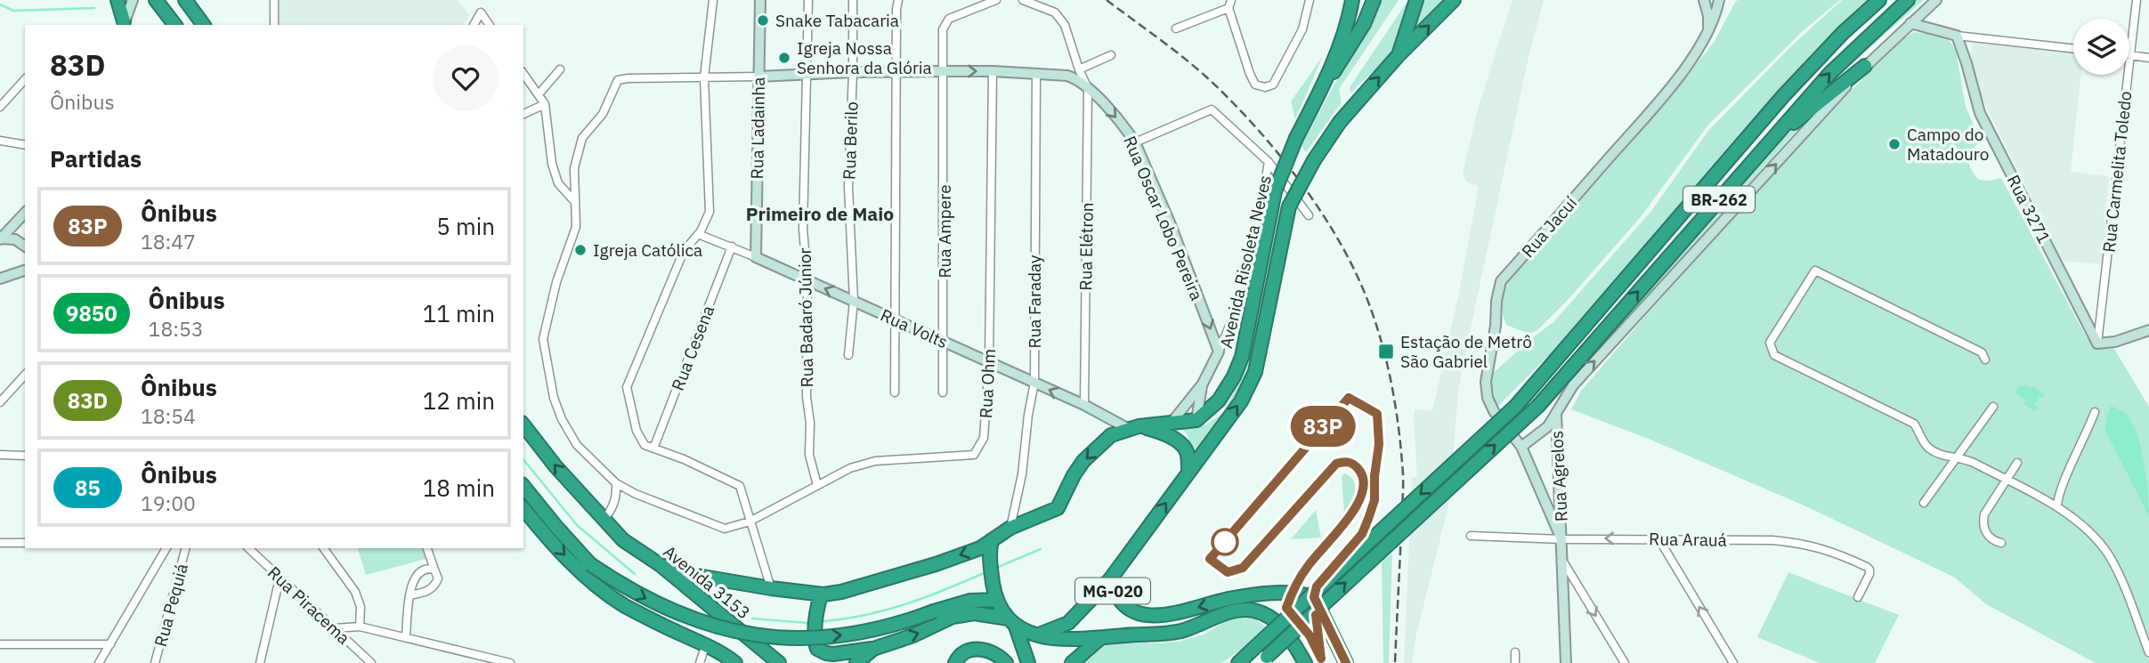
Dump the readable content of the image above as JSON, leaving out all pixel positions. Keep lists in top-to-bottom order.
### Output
{
  "streets": {
    "highway": [
      "BR-262",
      "Avenida Risoleta Neves",
      "Avenida 3153",
      "MG-020"
    ],
    "street": [
      "Rua Ladainha",
      "Rua Berilo",
      "Rua Carmelita Toledo",
      "Rua 3271",
      "Rua Oscar Lobo Pereira",
      "Rua Jacuí",
      "Rua Ampere",
      "Rua Elétron",
      "Rua Faraday",
      "Rua Badaró Júnior",
      "Rua Volts",
      "Rua Cesena",
      "Rua Ohm",
      "Rua Agrelos",
      "Rua Arauá",
      "Rua Pequiá",
      "Rua Piracema"
    ]
  },
  "crossings": [
    ["Rua Ladainha", "Rua Volts"],
    ["Rua Berilo", "Rua Volts"],
    ["Rua Carmelita Toledo", "Rua 3271"],
    ["Rua Oscar Lobo Pereira", "Rua Elétron"],
    ["Rua Jacuí", "Rua Agrelos"],
    ["Rua Jacuí", "Rua Arauá"],
    ["Rua Ampere", "Rua Volts"],
    ["Rua Elétron", "Rua Volts"],
    ["Avenida Risoleta Neves", "MG-020"],
    ["Rua Faraday", "Rua Volts"],
    ["Rua Badaró Júnior", "Rua Volts"],
    ["Rua Badaró Júnior", "Rua Ohm"],
    ["Rua Volts", "Rua Cesena"],
    ["Rua Volts", "Rua Ohm"],
    ["Rua Agrelos", "Rua Arauá"]
  ],
  "one_way": ["Rua Oscar Lobo Pereira"],
  "districts": ["Primeiro de Maio"],
  "places": {
    "other": [
      "Snake Tabacaria",
      "Igreja Nossa Senhora da Glória",
      "Campo do Matadouro",
      "Igreja Católica"
    ],
    "transit": ["Estação de Metrô São Gabriel"]
  },
  "lines": ["bus line 83P"],
  "page": {
    "on_map": "83P",
    "heading": [
      ["83D", "Ônibus"],
      "Partidas"
    ],
    "list": [
      {
        "mark": "83P",
        "name": "Ônibus",
        "note": "18:47",
        "value": "5 min"
      },
      {
        "mark": "9850",
        "name": "Ônibus",
        "note": "18:53",
        "value": "11 min"
      },
      {
        "mark": "83D",
        "name": "Ônibus",
        "note": "18:54",
        "value": "12 min"
      },
      {
        "mark": "85",
        "name": "Ônibus",
        "note": "19:00",
        "value": "18 min"
      }
    ]
  }
}
